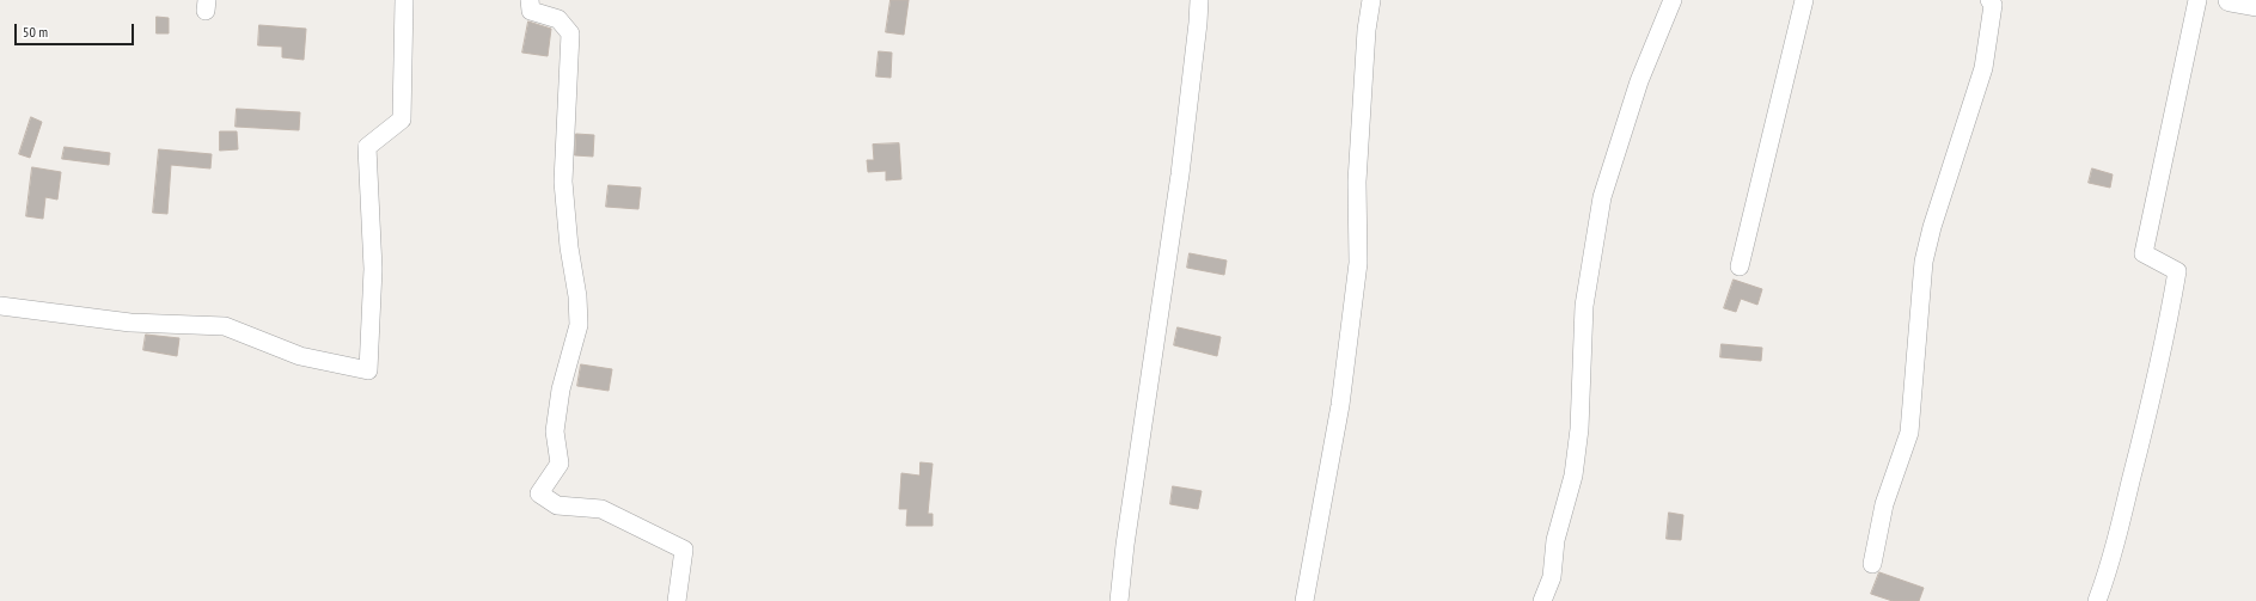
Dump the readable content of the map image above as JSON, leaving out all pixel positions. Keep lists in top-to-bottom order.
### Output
{
  "scale_bar": "50 m"
}
